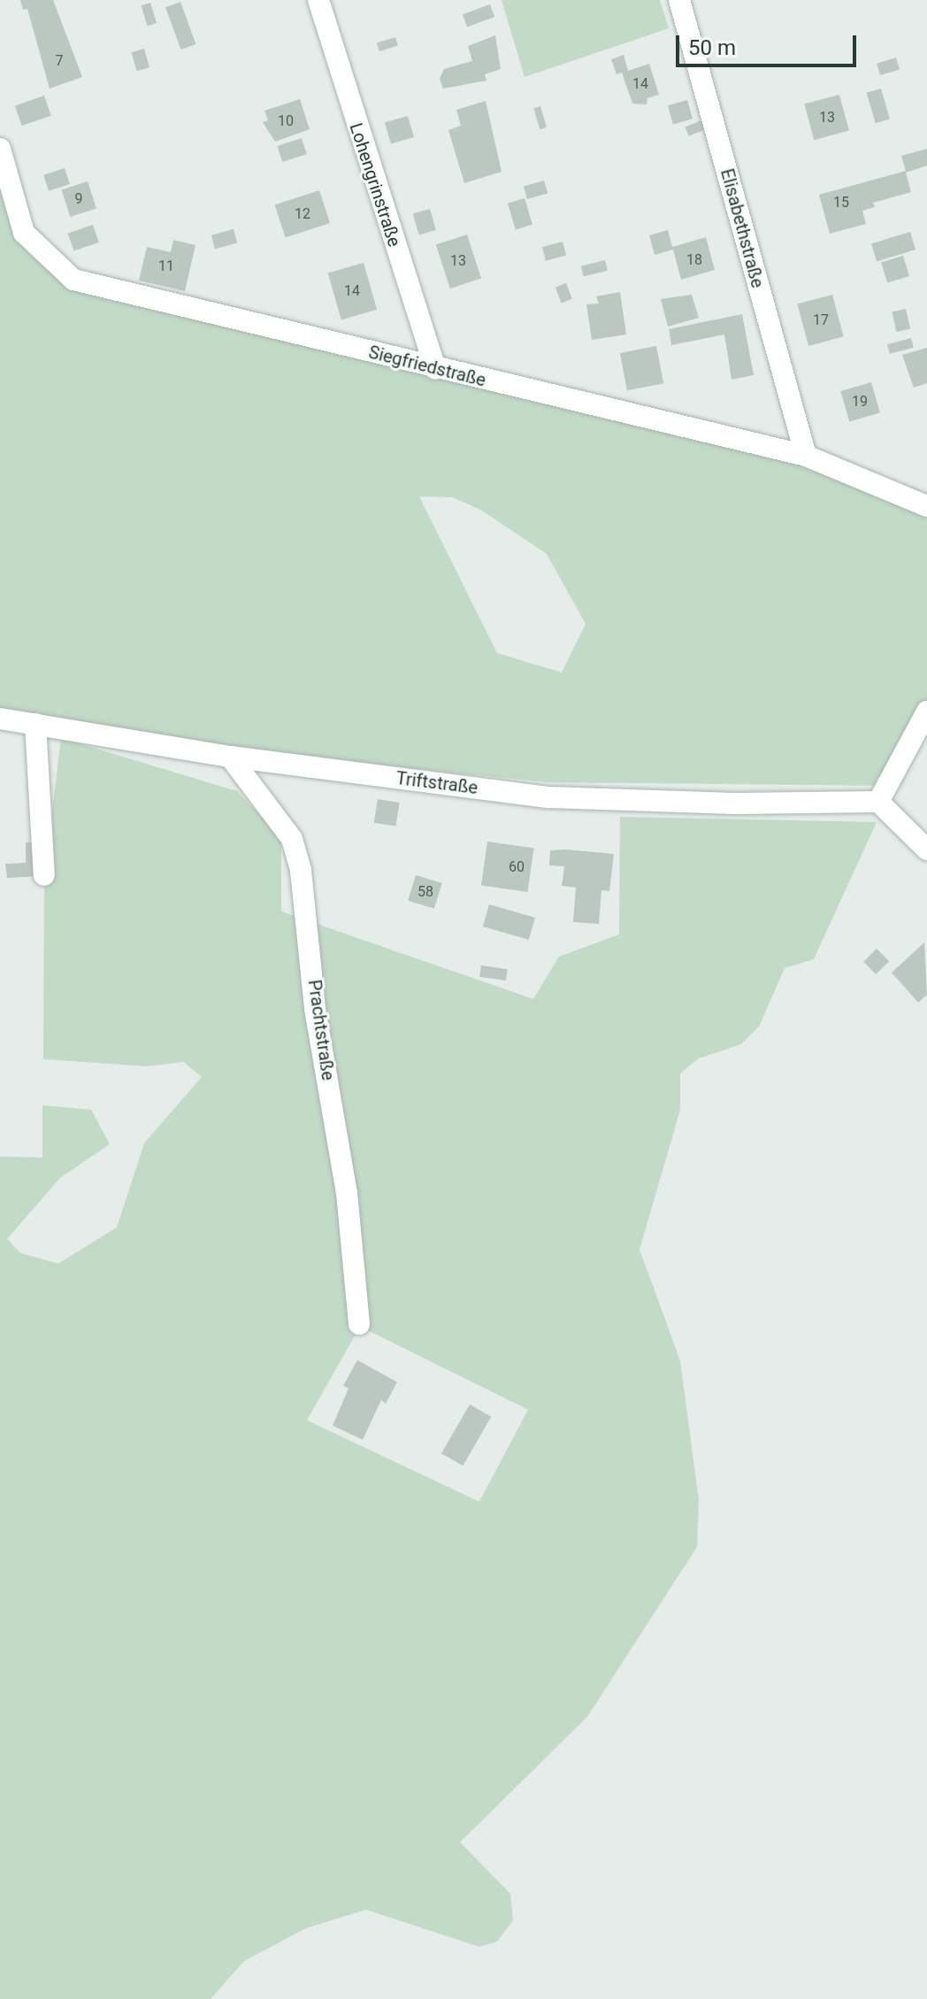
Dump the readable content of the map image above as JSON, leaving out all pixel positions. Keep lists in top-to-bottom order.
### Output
{
  "streets": {
    "street": [
      "Lohengrinstraße",
      "Elisabethstraße",
      "Siegfriedstraße",
      "Triftstraße",
      "Prachtstraße"
    ]
  },
  "crossings": [
    ["Lohengrinstraße", "Siegfriedstraße"],
    ["Elisabethstraße", "Siegfriedstraße"],
    ["Triftstraße", "Prachtstraße"]
  ],
  "house_numbers": [
    "7",
    "14",
    "13",
    "10",
    "9",
    "15",
    "12",
    "18",
    "13",
    "11",
    "14",
    "17",
    "19",
    "60",
    "58"
  ],
  "scale_bar": "50 m"
}
